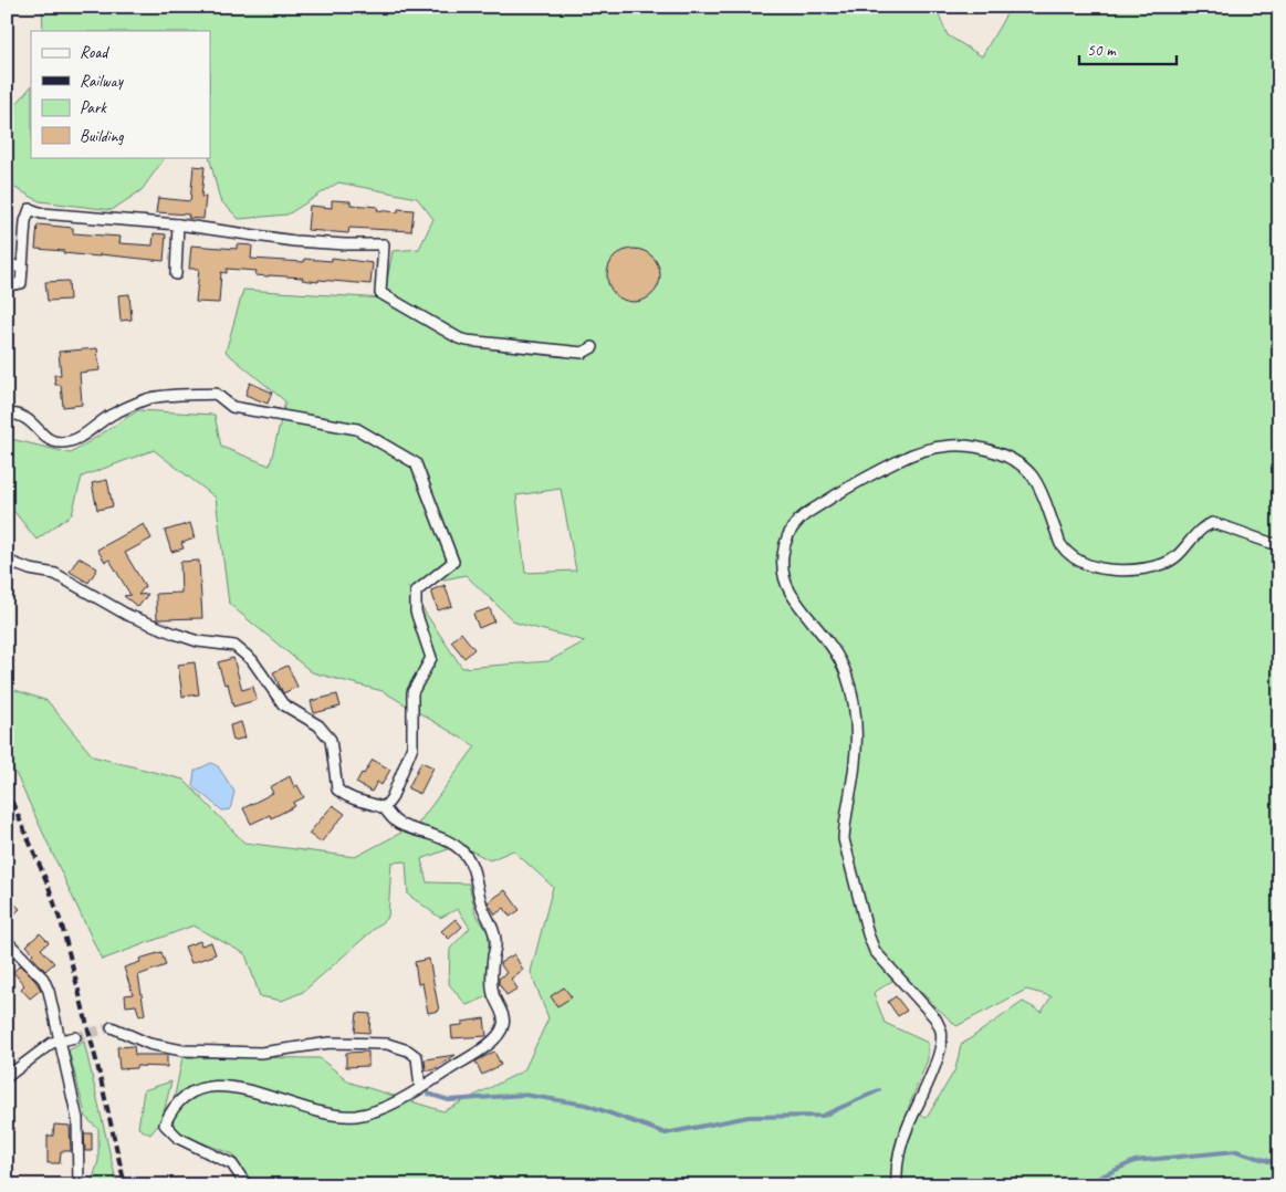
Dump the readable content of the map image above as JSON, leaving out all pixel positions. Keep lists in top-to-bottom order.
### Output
{
  "legend": [
    "Road",
    "Railway",
    "Park",
    "Building"
  ],
  "scale_bar": "50 m"
}
